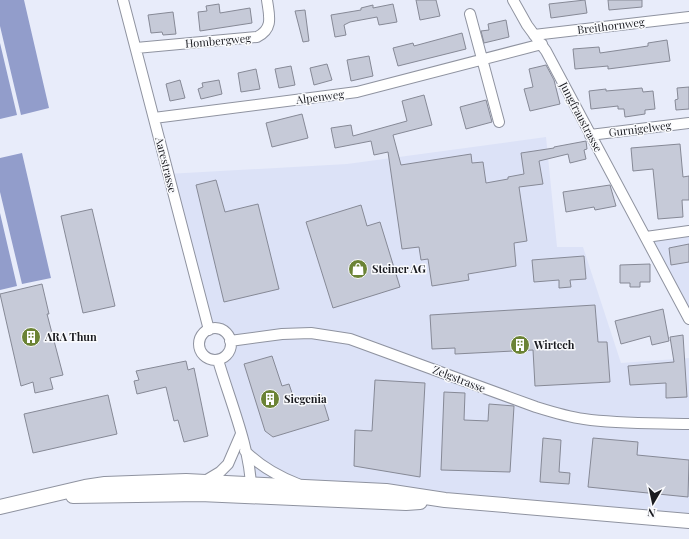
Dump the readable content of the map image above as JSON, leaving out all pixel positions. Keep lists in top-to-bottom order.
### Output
{
  "streets": {
    "street": [
      "Breithornweg",
      "Hombergweg",
      "Alpenweg",
      "Jungfraustrasse",
      "Gurnigelweg",
      "Aarestrasse",
      "Zelgstrasse"
    ]
  },
  "crossings": [
    ["Breithornweg", "Jungfraustrasse"],
    ["Hombergweg", "Aarestrasse"],
    ["Alpenweg", "Jungfraustrasse"],
    ["Alpenweg", "Aarestrasse"],
    ["Jungfraustrasse", "Gurnigelweg"],
    ["Aarestrasse", "Zelgstrasse"]
  ],
  "places": {
    "shop": ["Steiner AG"],
    "building": ["ARA Thun", "Wirtech", "Siegenia"]
  },
  "north": "bottom"
}
